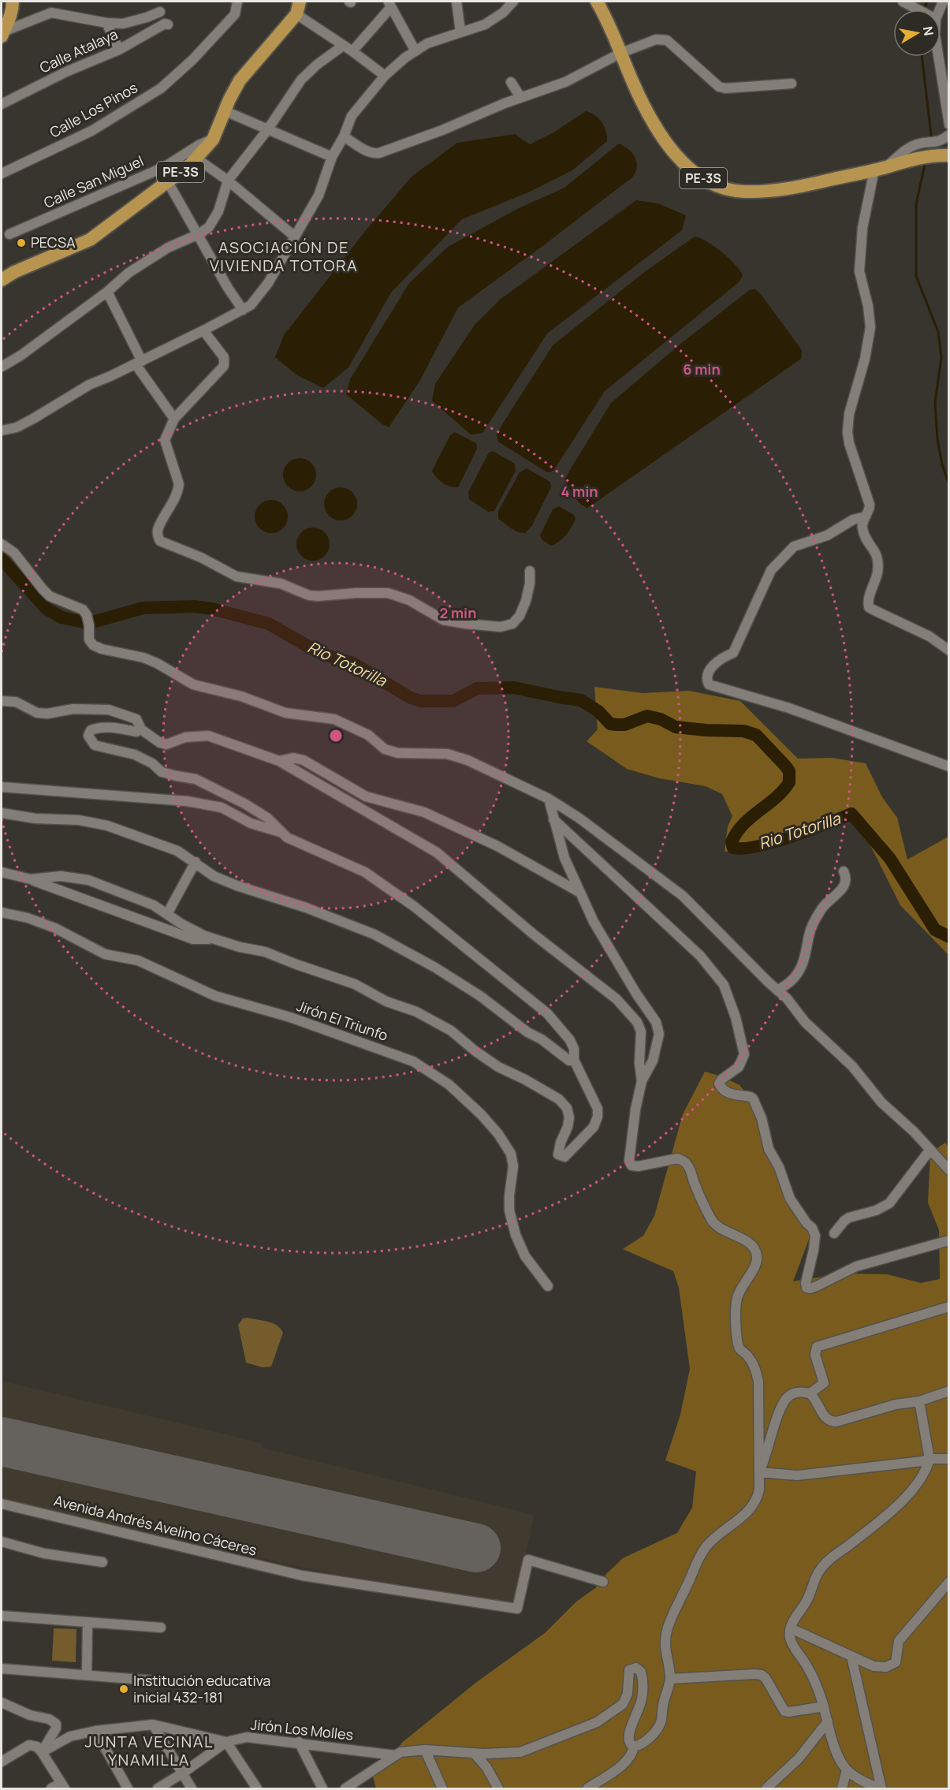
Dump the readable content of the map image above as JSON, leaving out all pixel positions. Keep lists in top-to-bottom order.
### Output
{
  "streets": {
    "highway": ["PE-3S"],
    "street": [
      "Calle Atalaya",
      "Calle Los Pinos",
      "Calle San Miguel",
      "Jirón El Triunfo",
      "Avenida Andrés Avelino Cáceres",
      "Jirón Los Molles"
    ]
  },
  "crossings": [
    ["PE-3S", "Calle San Miguel"]
  ],
  "districts": ["ASOCIACIÓN DE VIVIENDA TOTORA", "JUNTA VECINAL YNAMILLA"],
  "water": ["Rio Totorilla"],
  "places": ["PECSA", "Institución educativa inicial 432-181"],
  "north": "right",
  "rings": ["6 min", "4 min", "2 min"]
}
